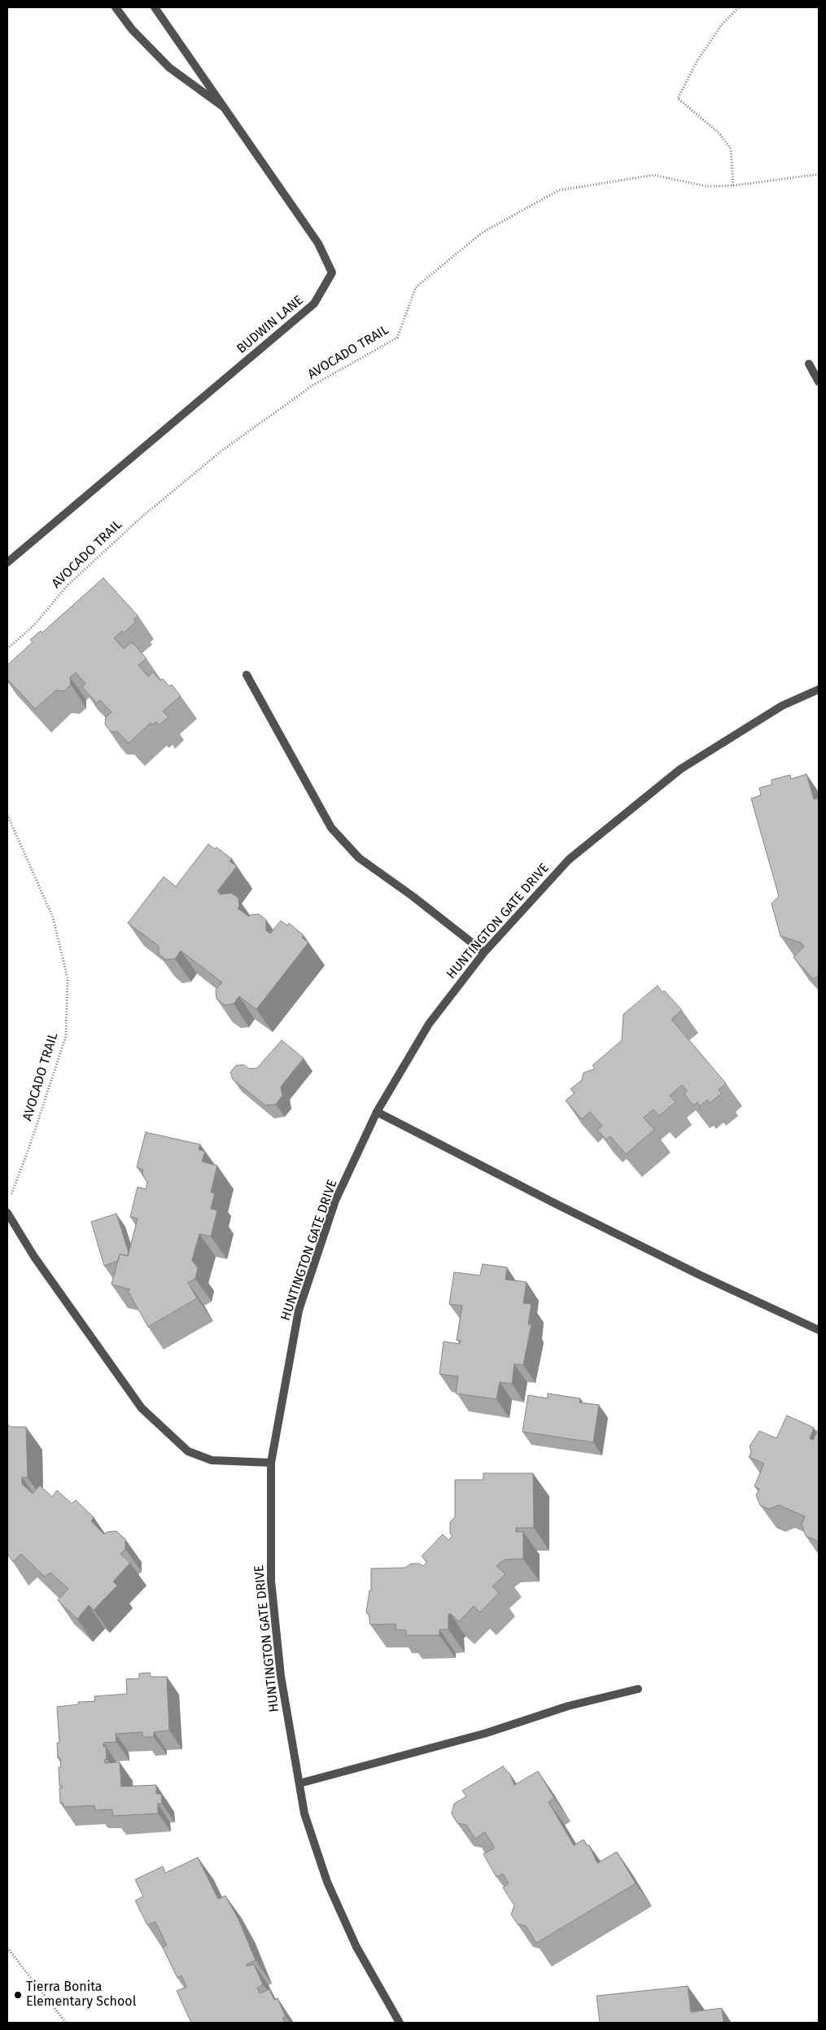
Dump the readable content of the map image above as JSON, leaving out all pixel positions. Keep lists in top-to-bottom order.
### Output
{
  "streets": {
    "street": ["BUDWIN LANE", "HUNTINGTON GATE DRIVE"],
    "path": ["AVOCADO TRAIL"]
  },
  "places": ["Tierra Bonita Elementary School"]
}
